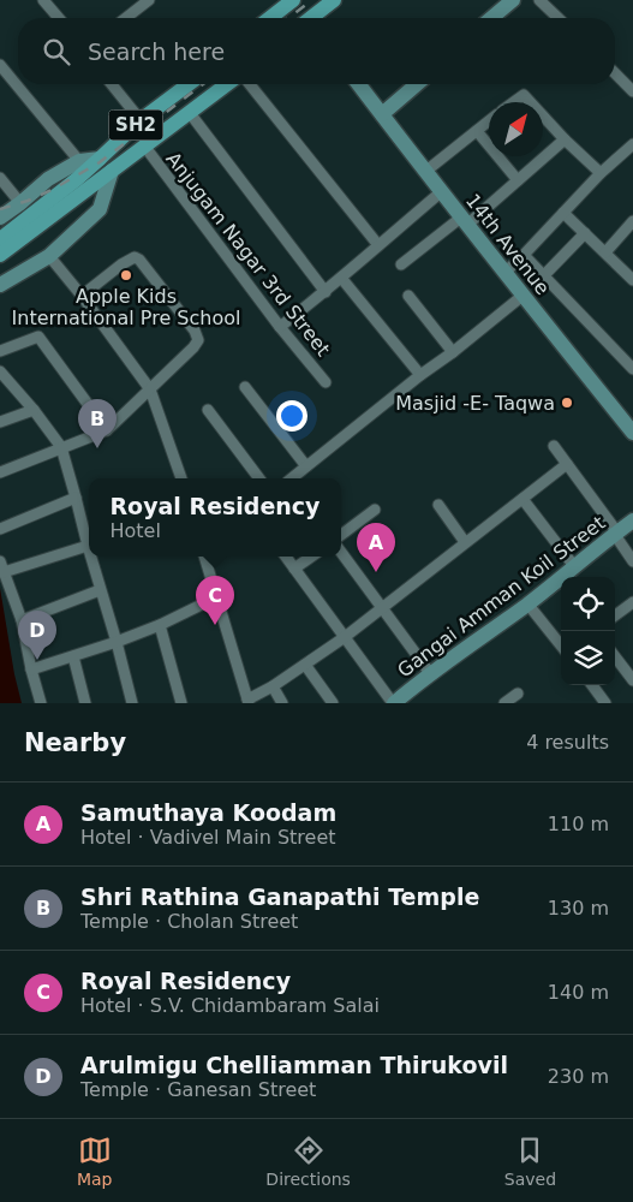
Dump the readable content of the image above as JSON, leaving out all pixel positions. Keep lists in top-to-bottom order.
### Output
{
  "streets": {
    "main road": ["SH2"],
    "street": ["14th Avenue", "Anjugam Nagar 3rd Street", "Gangai Amman Koil Street"]
  },
  "crossings": [
    ["SH2", "Anjugam Nagar 3rd Street"]
  ],
  "places": ["Apple Kids International Pre School", "Masjid -E- Taqwa"],
  "north": "top right",
  "page": {
    "search": "Search here",
    "pins": [
      "B",
      "A",
      "C",
      "D"
    ],
    "popup": ["Royal Residency", "Hotel"],
    "heading": ["Nearby", "4 results"],
    "list": [
      {
        "mark": "A",
        "name": "Samuthaya Koodam",
        "note": "Hotel · Vadivel Main Street",
        "value": "110 m"
      },
      {
        "mark": "B",
        "name": "Shri Rathina Ganapathi Temple",
        "note": "Temple · Cholan Street",
        "value": "130 m"
      },
      {
        "mark": "C",
        "name": "Royal Residency",
        "note": "Hotel · S.V. Chidambaram Salai",
        "value": "140 m"
      },
      {
        "mark": "D",
        "name": "Arulmigu Chelliamman Thirukovil",
        "note": "Temple · Ganesan Street",
        "value": "230 m"
      }
    ],
    "nav": ["Map", "Directions", "Saved"]
  }
}
